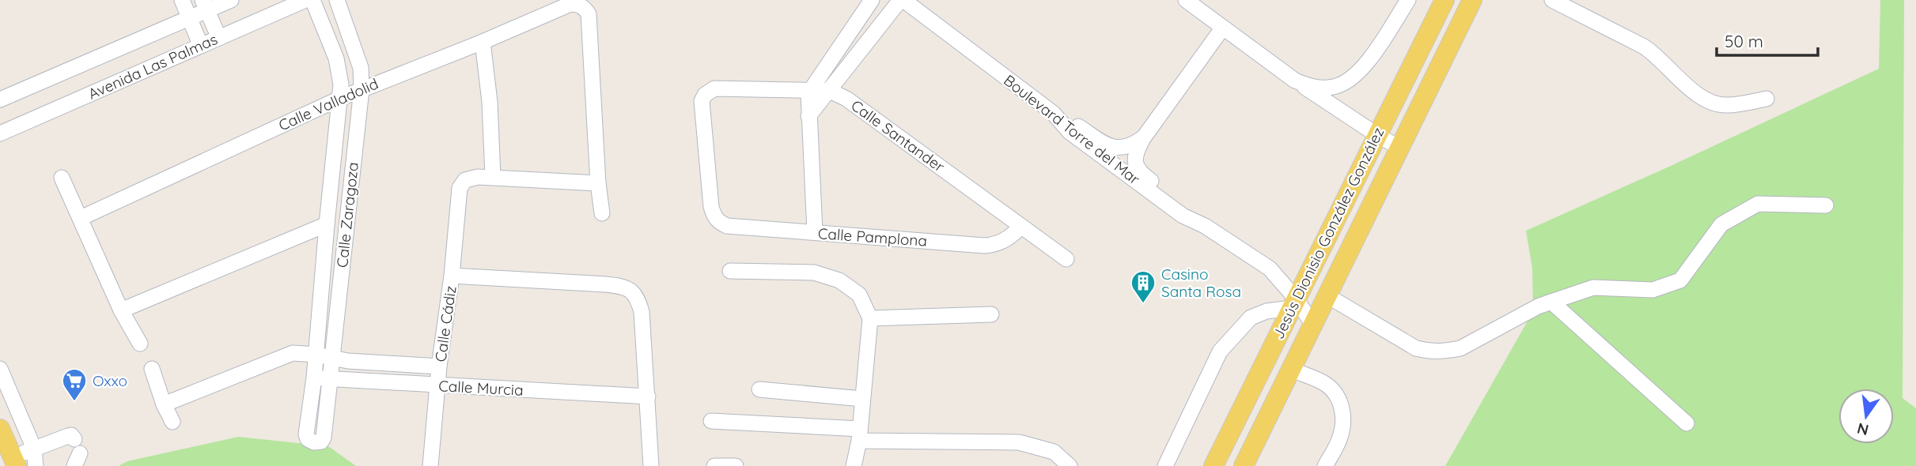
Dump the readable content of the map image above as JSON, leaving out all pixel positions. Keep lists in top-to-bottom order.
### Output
{
  "streets": {
    "main road": ["Jesús Dionisio González González"],
    "street": [
      "Avenida Las Palmas",
      "Calle Valladolid",
      "Boulevard Torre del Mar",
      "Calle Santander",
      "Calle Zaragoza",
      "Calle Pamplona",
      "Calle Cádiz",
      "Calle Murcia"
    ]
  },
  "crossings": [
    ["Calle Valladolid", "Calle Zaragoza"],
    ["Boulevard Torre del Mar", "Jesús Dionisio González González"],
    ["Calle Santander", "Calle Pamplona"],
    ["Calle Zaragoza", "Calle Murcia"],
    ["Calle Cádiz", "Calle Murcia"]
  ],
  "places": {
    "building": ["Casino Santa Rosa"],
    "supermarket": ["Oxxo"]
  },
  "scale_bar": "50 m",
  "north": "bottom"
}
